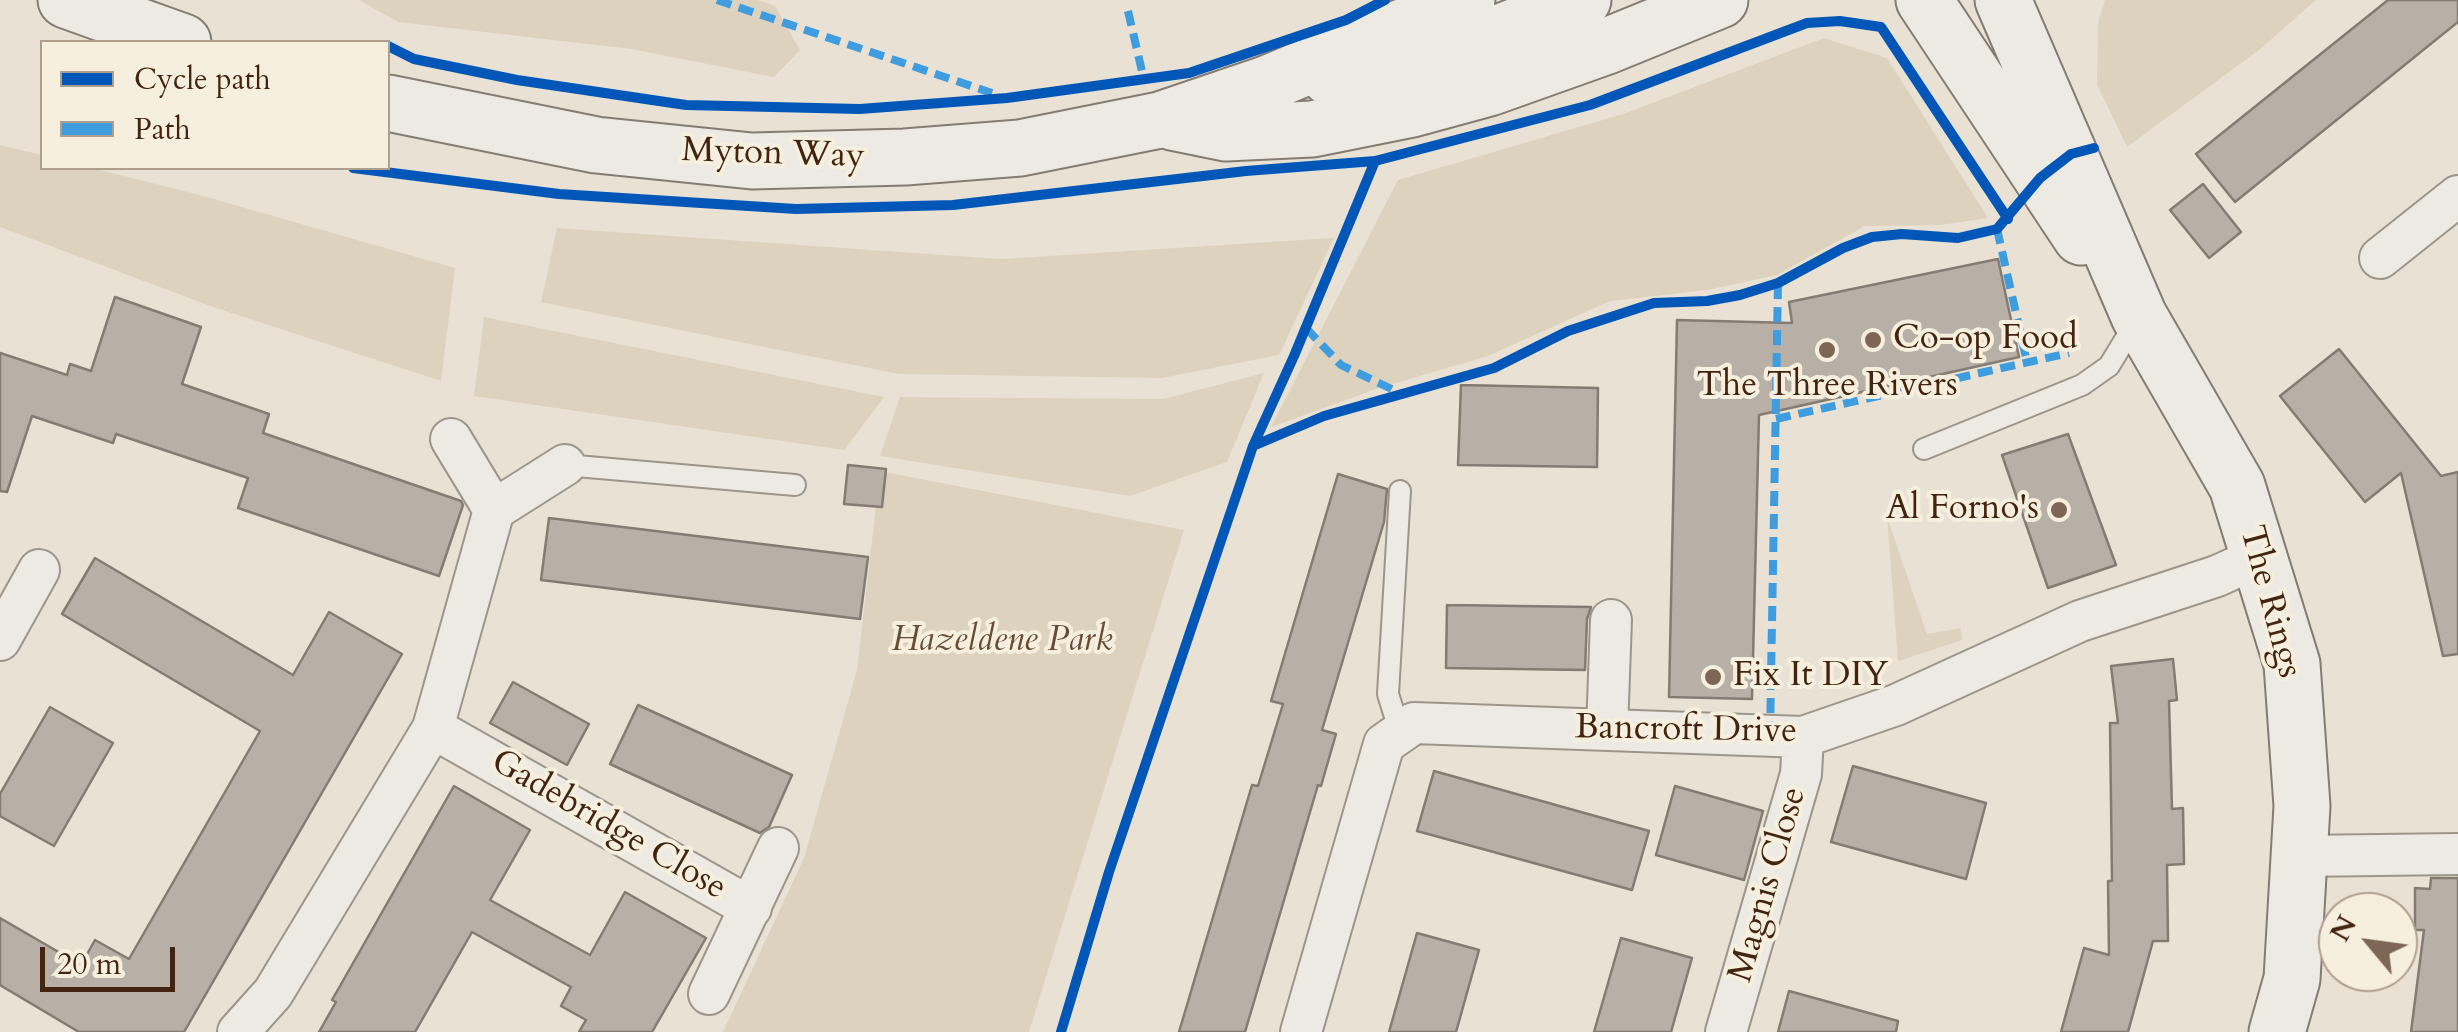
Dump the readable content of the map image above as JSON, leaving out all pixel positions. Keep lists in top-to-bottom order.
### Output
{
  "streets": {
    "street": [
      "Myton Way",
      "The Rings",
      "Bancroft Drive",
      "Gadebridge Close",
      "Magnis Close"
    ]
  },
  "crossings": [
    ["The Rings", "Bancroft Drive"],
    ["Bancroft Drive", "Magnis Close"]
  ],
  "parks": ["Hazeldene Park"],
  "places": [
    "Co-op Food",
    "The Three Rivers",
    "Al Forno's",
    "Fix It DIY"
  ],
  "legend": ["Cycle path", "Path"],
  "scale_bar": "20 m",
  "north": "top left"
}
